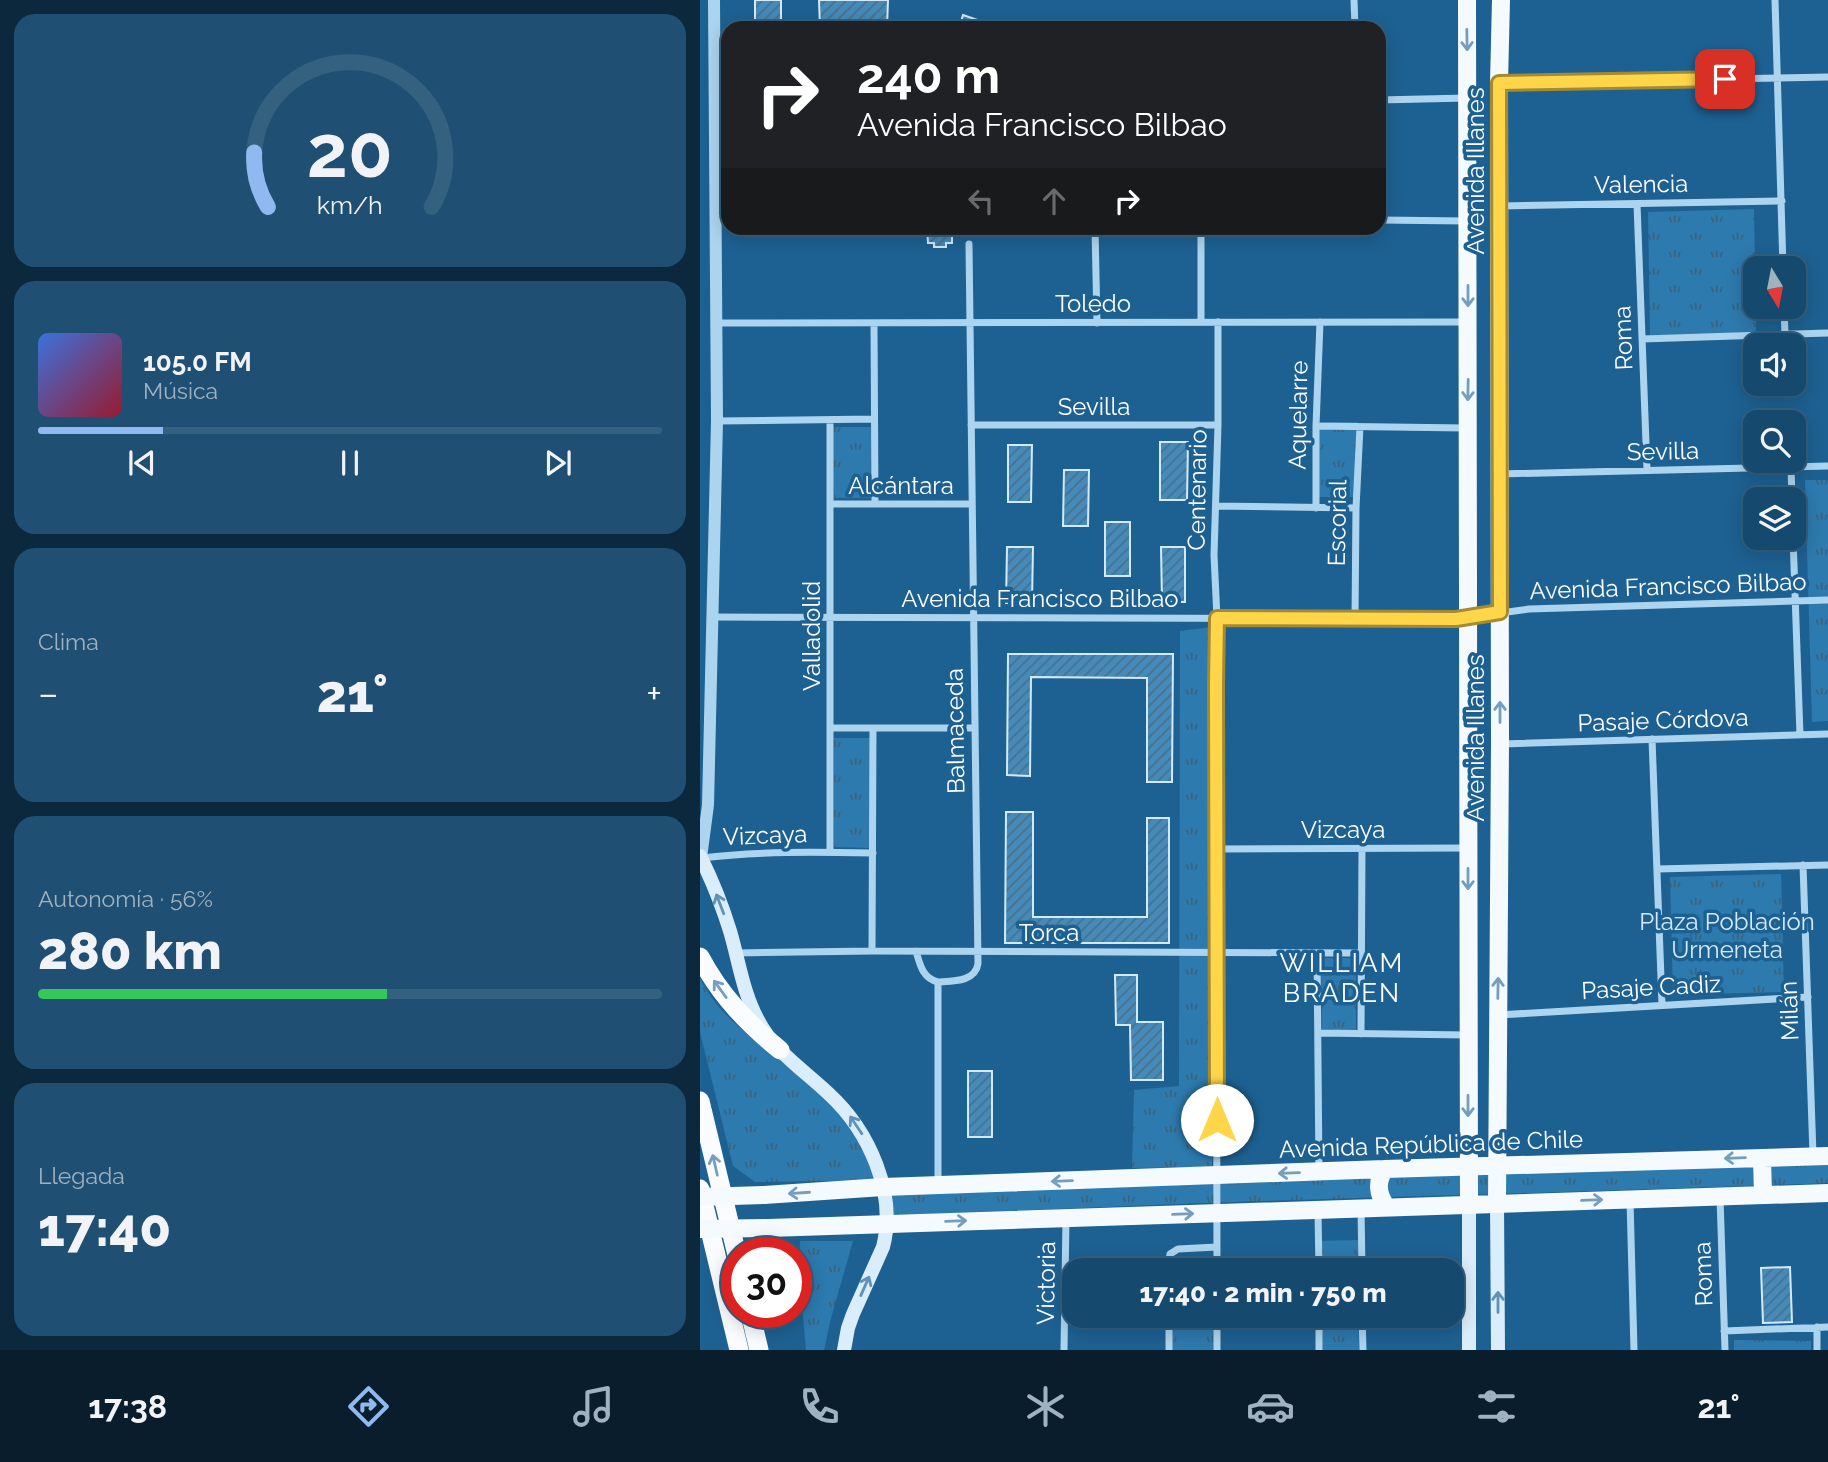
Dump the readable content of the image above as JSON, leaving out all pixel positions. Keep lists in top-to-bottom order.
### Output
{
  "streets": {
    "main road": ["Avenida Illanes", "Avenida República de Chile"],
    "street": [
      "Valencia",
      "Toledo",
      "Roma",
      "Sevilla",
      "Aquelarre",
      "Alcántara",
      "Centenario",
      "Escorial",
      "Avenida Francisco Bilbao",
      "Valladolid",
      "Pasaje Córdova",
      "Balmaceda",
      "Vizcaya",
      "Torca",
      "Pasaje Cadiz",
      "Milán",
      "Victoria"
    ]
  },
  "crossings": [
    ["Avenida Illanes", "Valencia"],
    ["Avenida Illanes", "Toledo"],
    ["Avenida Illanes", "Sevilla"],
    ["Avenida Illanes", "Avenida Francisco Bilbao"],
    ["Avenida Illanes", "Pasaje Córdova"],
    ["Avenida Illanes", "Vizcaya"],
    ["Avenida Illanes", "Pasaje Cadiz"],
    ["Avenida Illanes", "Avenida República de Chile"],
    ["Valencia", "Roma"],
    ["Toledo", "Aquelarre"],
    ["Toledo", "Centenario"],
    ["Toledo", "Balmaceda"],
    ["Roma", "Sevilla"],
    ["Sevilla", "Centenario"],
    ["Sevilla", "Balmaceda"],
    ["Alcántara", "Valladolid"],
    ["Alcántara", "Balmaceda"],
    ["Centenario", "Avenida Francisco Bilbao"],
    ["Centenario", "Vizcaya"],
    ["Centenario", "Torca"],
    ["Centenario", "Avenida República de Chile"],
    ["Escorial", "Avenida Francisco Bilbao"],
    ["Avenida Francisco Bilbao", "Valladolid"],
    ["Avenida Francisco Bilbao", "Balmaceda"],
    ["Valladolid", "Vizcaya"],
    ["Balmaceda", "Torca"],
    ["Pasaje Cadiz", "Milán"],
    ["Milán", "Avenida República de Chile"]
  ],
  "districts": ["WILLIAM BRADEN"],
  "parks": ["Plaza Población Urmeneta"],
  "north": "bottom",
  "page": {
    "turn": ["240 m", "Avenida Francisco Bilbao"],
    "song": ["105.0 FM", "Música"],
    "tile": [
      "Clima",
      ["Autonomía · 56%", "280 km"],
      ["Llegada", "17:40"]
    ],
    "heat": ["−", "21°", "+"],
    "limit": "30",
    "trip": "17:40 · 2 min · 750 m",
    "tabs": ["17:38", "21°"],
    "gauge": ["20", "km/h"]
  }
}
